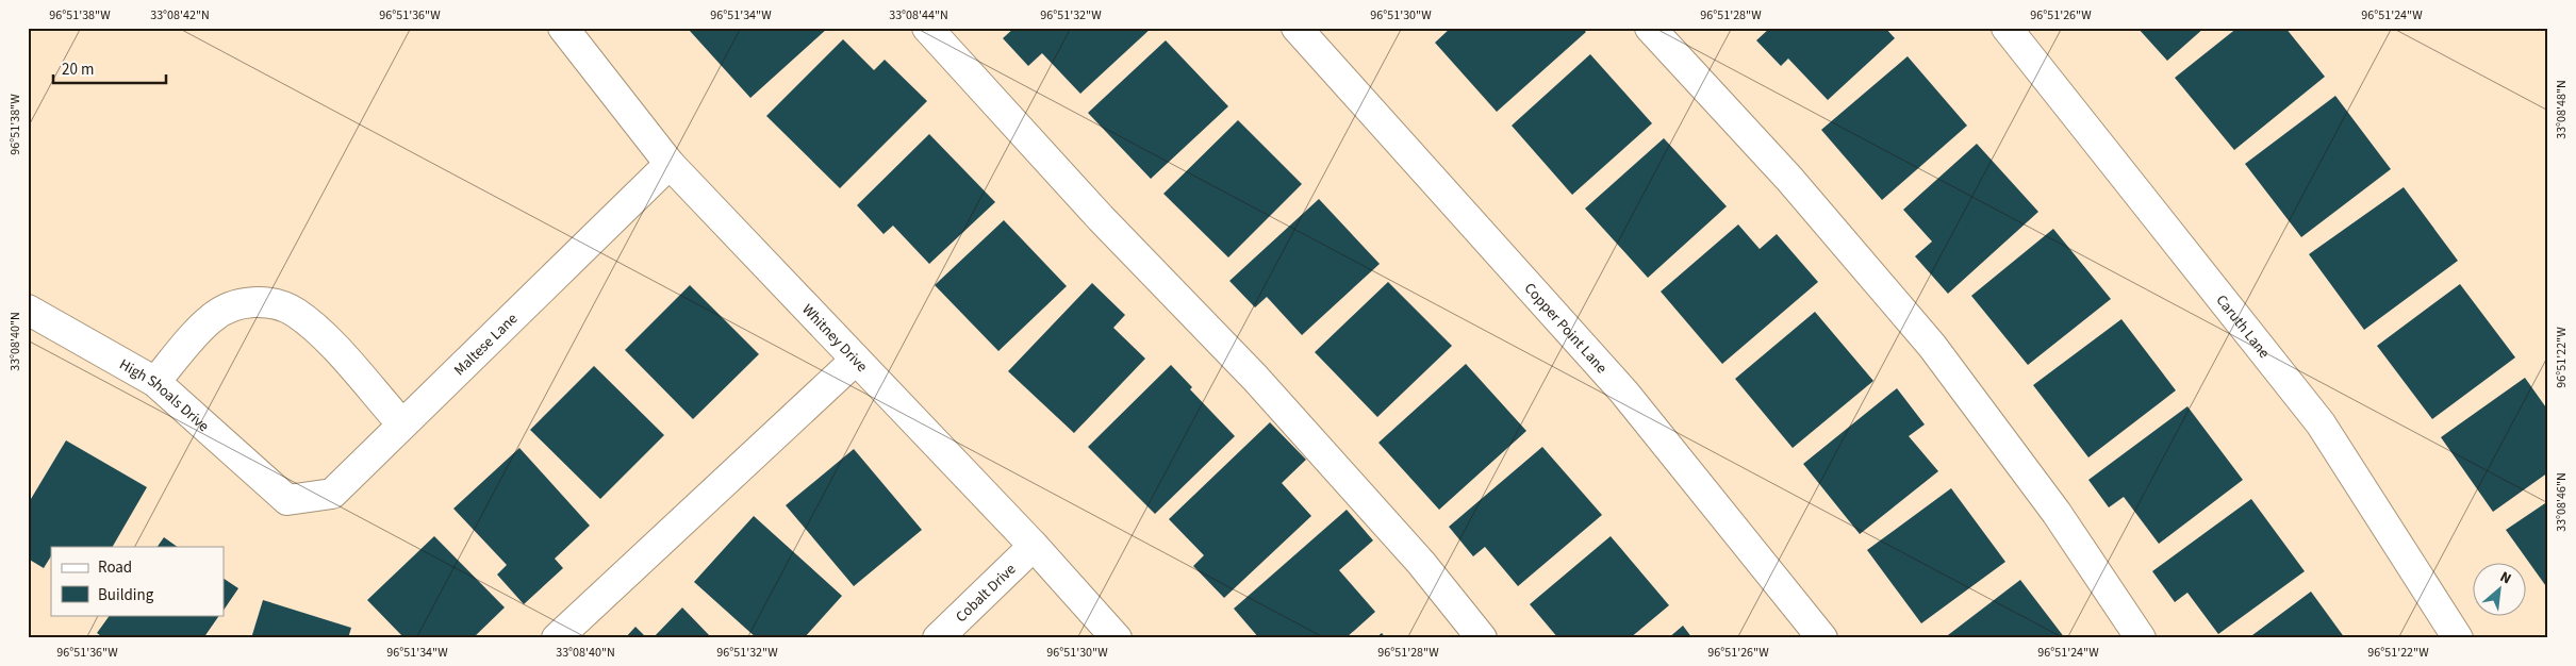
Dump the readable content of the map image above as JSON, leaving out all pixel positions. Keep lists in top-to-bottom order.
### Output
{
  "streets": {
    "street": [
      "Caruth Lane",
      "Copper Point Lane",
      "Whitney Drive",
      "Maltese Lane",
      "High Shoals Drive",
      "Cobalt Drive"
    ]
  },
  "crossings": [
    ["Whitney Drive", "Maltese Lane"],
    ["Whitney Drive", "Cobalt Drive"],
    ["Maltese Lane", "High Shoals Drive"]
  ],
  "legend": ["Road", "Building"],
  "scale_bar": "20 m",
  "north": "top right",
  "coordinates": [
    "96°51'38\"W",
    "33°08'42\"N",
    "96°51'36\"W",
    "96°51'34\"W",
    "33°08'44\"N",
    "96°51'32\"W",
    "96°51'30\"W",
    "96°51'28\"W",
    "96°51'26\"W",
    "96°51'24\"W",
    "33°08'48\"N",
    "33°08'40\"N",
    "96°51'22\"W",
    "33°08'46\"N"
  ]
}
